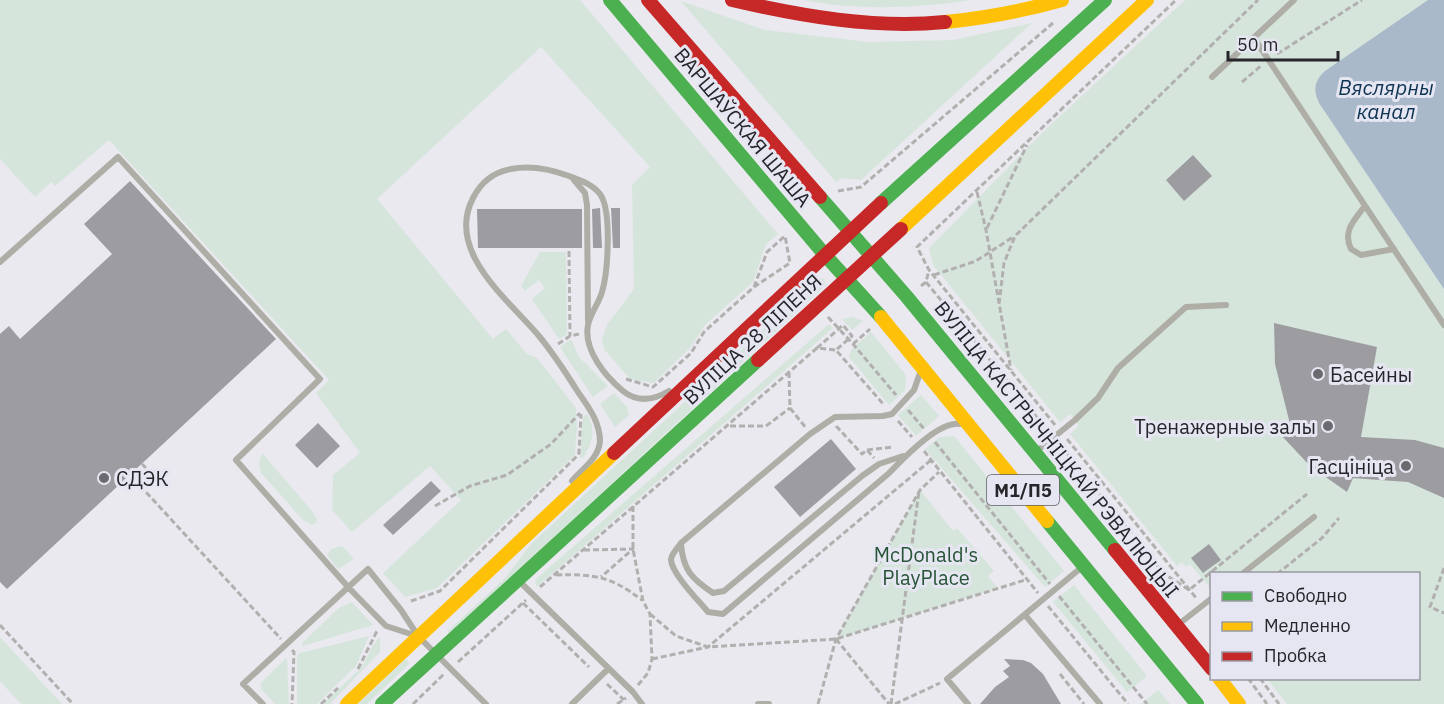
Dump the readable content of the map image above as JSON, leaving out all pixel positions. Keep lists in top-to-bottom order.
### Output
{
  "streets": {
    "main road": [
      "ВАРШАЎСКАЯ ШАША",
      "ВУЛІЦА 28 ЛІПЕНЯ",
      "ВУЛІЦА КАСТРЫЧНІЦКАЙ РЭВАЛЮЦЫІ",
      "М1/П5"
    ]
  },
  "crossings": [
    ["ВАРШАЎСКАЯ ШАША", "ВУЛІЦА 28 ЛІПЕНЯ"],
    ["ВАРШАЎСКАЯ ШАША", "ВУЛІЦА КАСТРЫЧНІЦКАЙ РЭВАЛЮЦЫІ"],
    ["ВАРШАЎСКАЯ ШАША", "М1/П5"],
    ["ВУЛІЦА 28 ЛІПЕНЯ", "ВУЛІЦА КАСТРЫЧНІЦКАЙ РЭВАЛЮЦЫІ"],
    ["ВУЛІЦА 28 ЛІПЕНЯ", "М1/П5"]
  ],
  "water": ["Вяслярны канал"],
  "parks": ["McDonald's PlayPlace"],
  "places": [
    "Басейны",
    "Тренажерные залы",
    "Гасцініца",
    "СДЭК"
  ],
  "legend": ["Свободно", "Медленно", "Пробка"],
  "scale_bar": "50 m"
}
